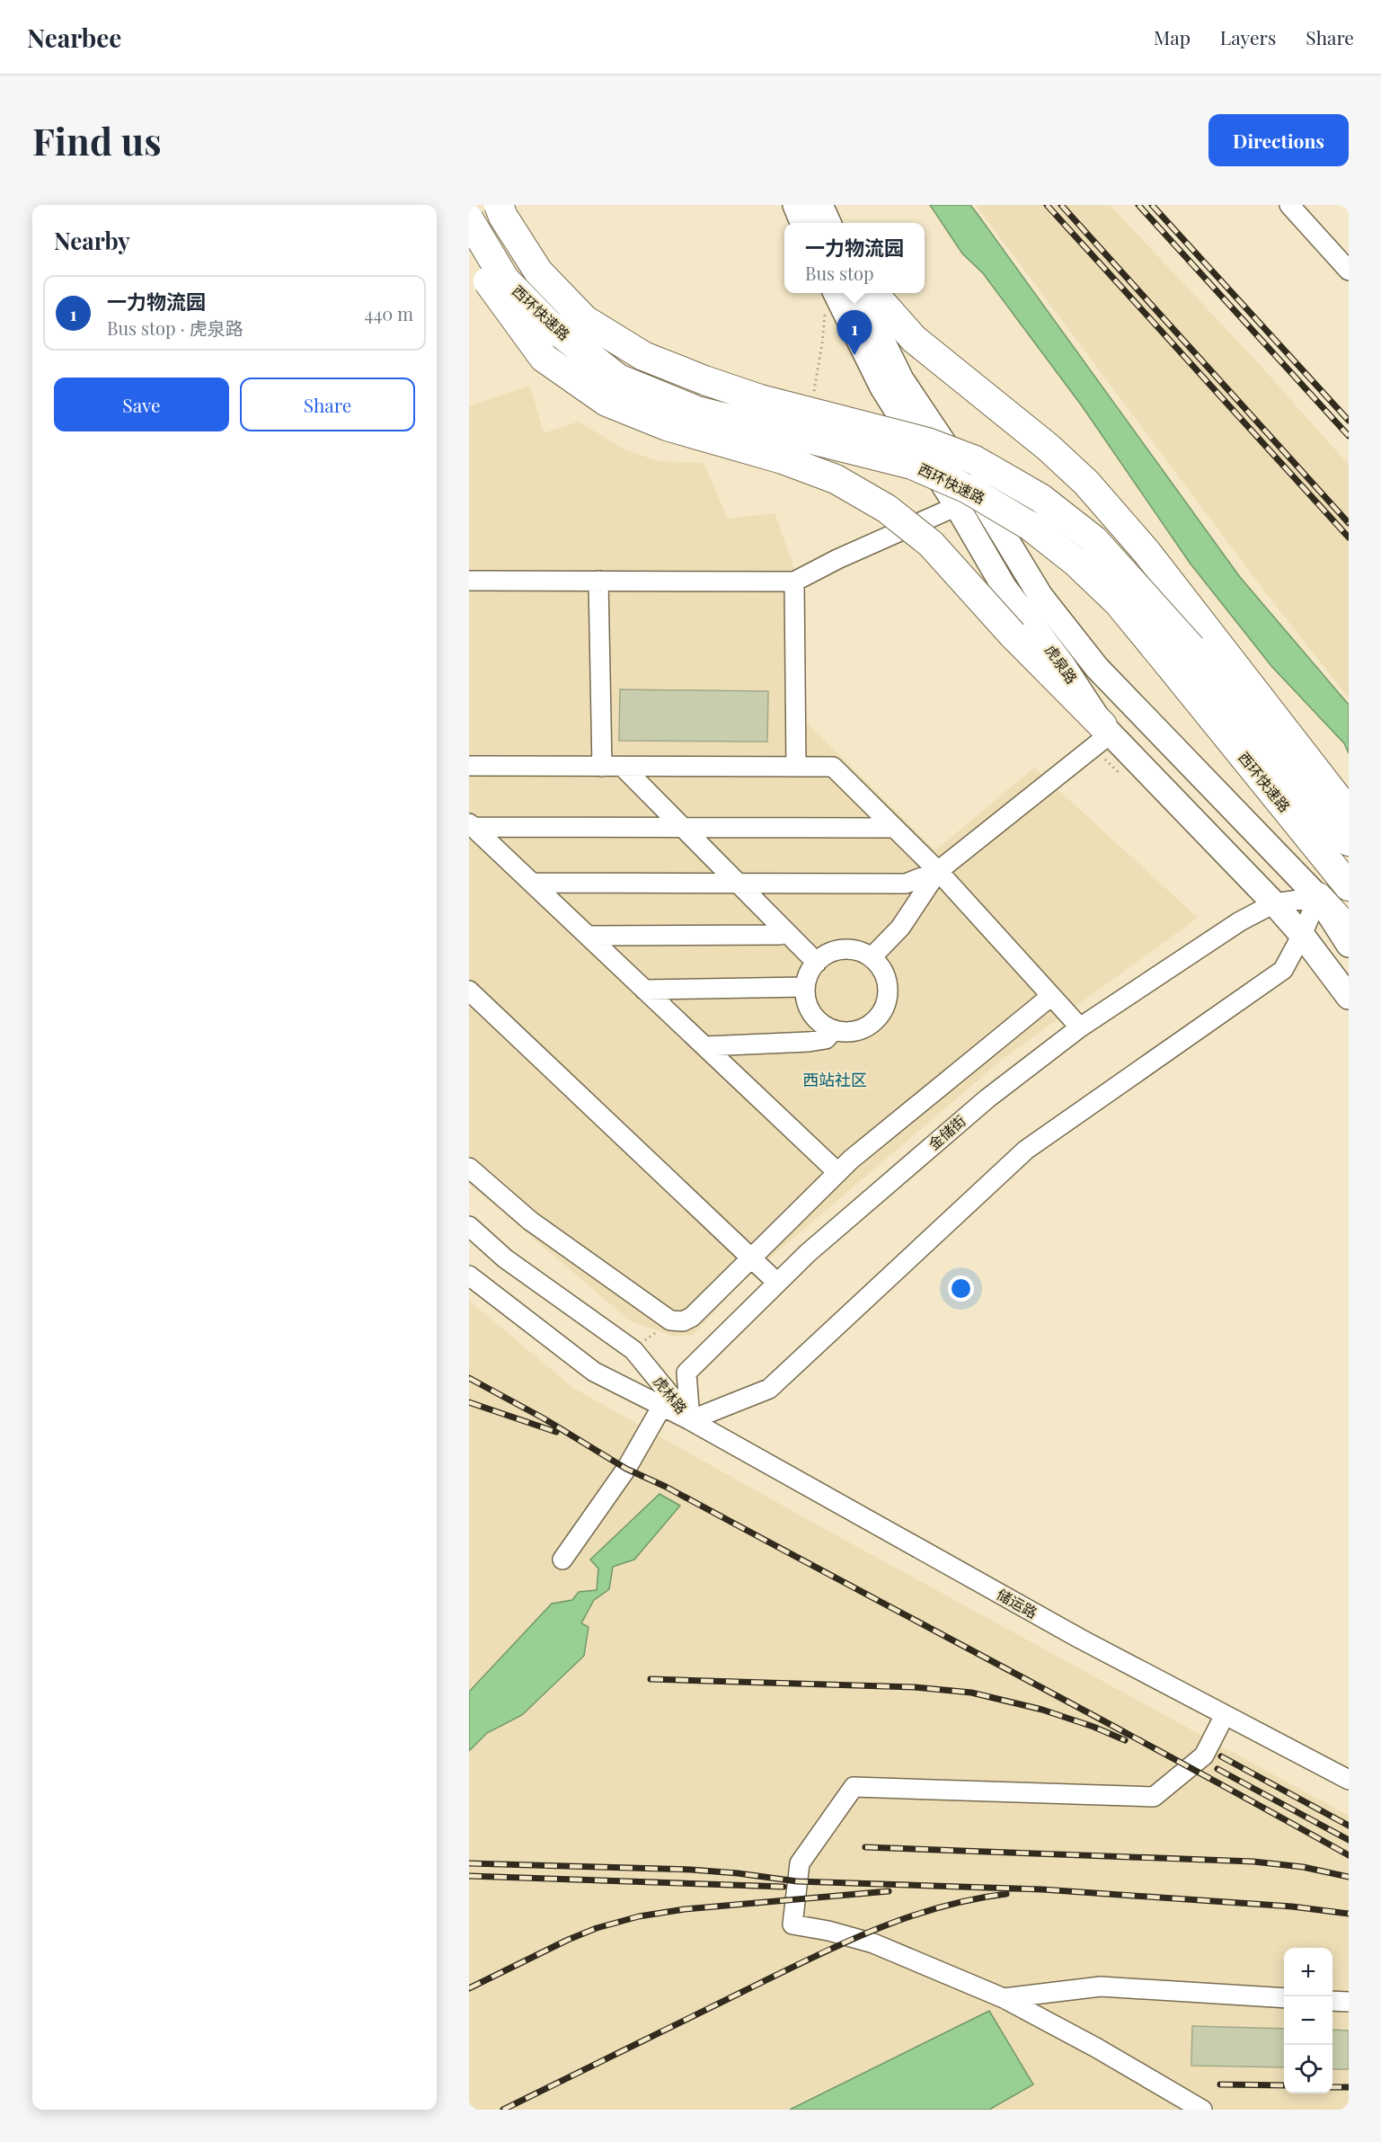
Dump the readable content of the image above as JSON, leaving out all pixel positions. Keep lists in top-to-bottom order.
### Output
{
  "streets": {
    "highway": ["西环快速路"],
    "main road": ["虎泉路"],
    "street": ["金储街", "虎林路", "储运路"]
  },
  "crossings": [
    ["虎泉路", "金储街"],
    ["金储街", "虎林路"],
    ["金储街", "储运路"],
    ["虎林路", "储运路"]
  ],
  "districts": ["西站社区"],
  "page": {
    "header": "Nearbee",
    "nav": ["Map", "Layers", "Share"],
    "buttons": [
      "Directions",
      ["Save", "Share"]
    ],
    "title": "Find us",
    "heading": "Nearby",
    "popup": ["一力物流园", "Bus stop"],
    "list": [
      {
        "mark": "1",
        "name": "一力物流园",
        "note": "Bus stop · 虎泉路",
        "value": "440 m"
      }
    ],
    "pins": "1",
    "map_buttons": ["+", "−"]
  }
}
